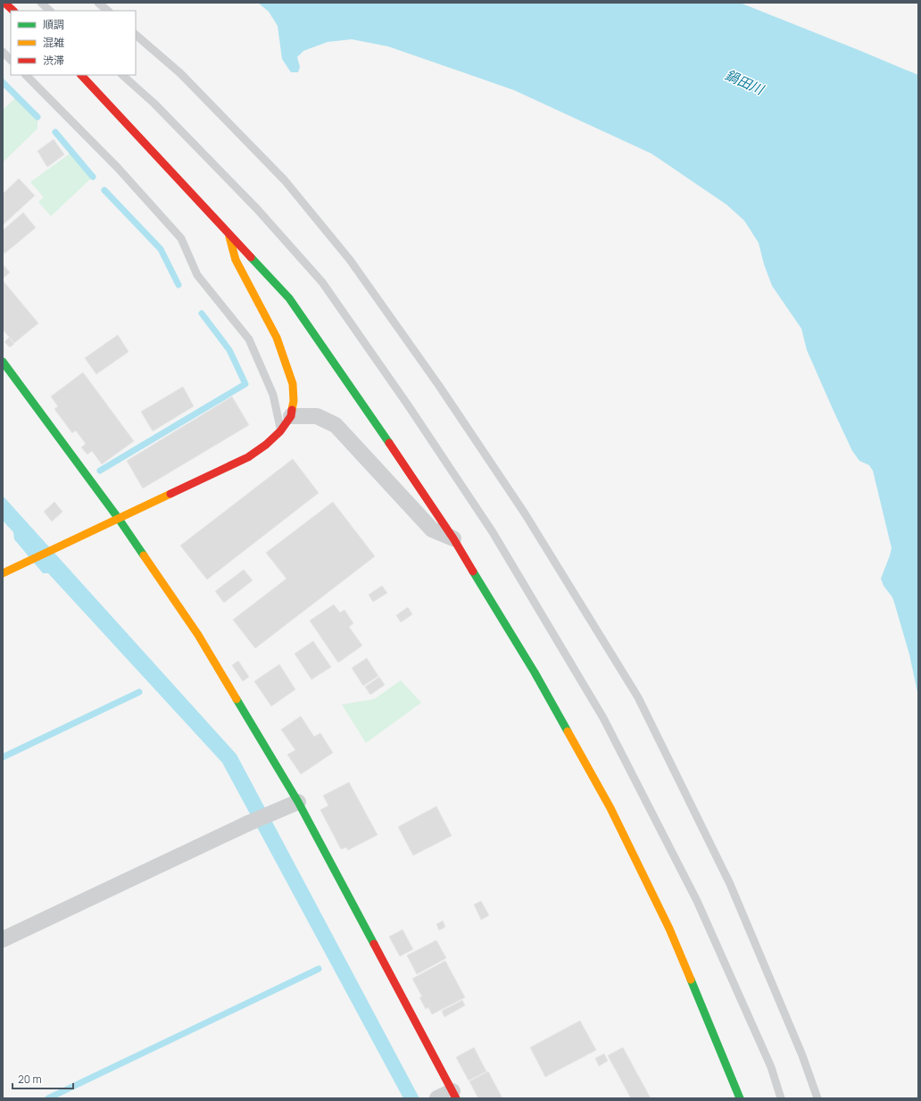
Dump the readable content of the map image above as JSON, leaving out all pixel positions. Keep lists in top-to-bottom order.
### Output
{
  "water": ["鍋田川"],
  "legend": ["順調", "混雑", "渋滞"],
  "scale_bar": "20 m"
}
